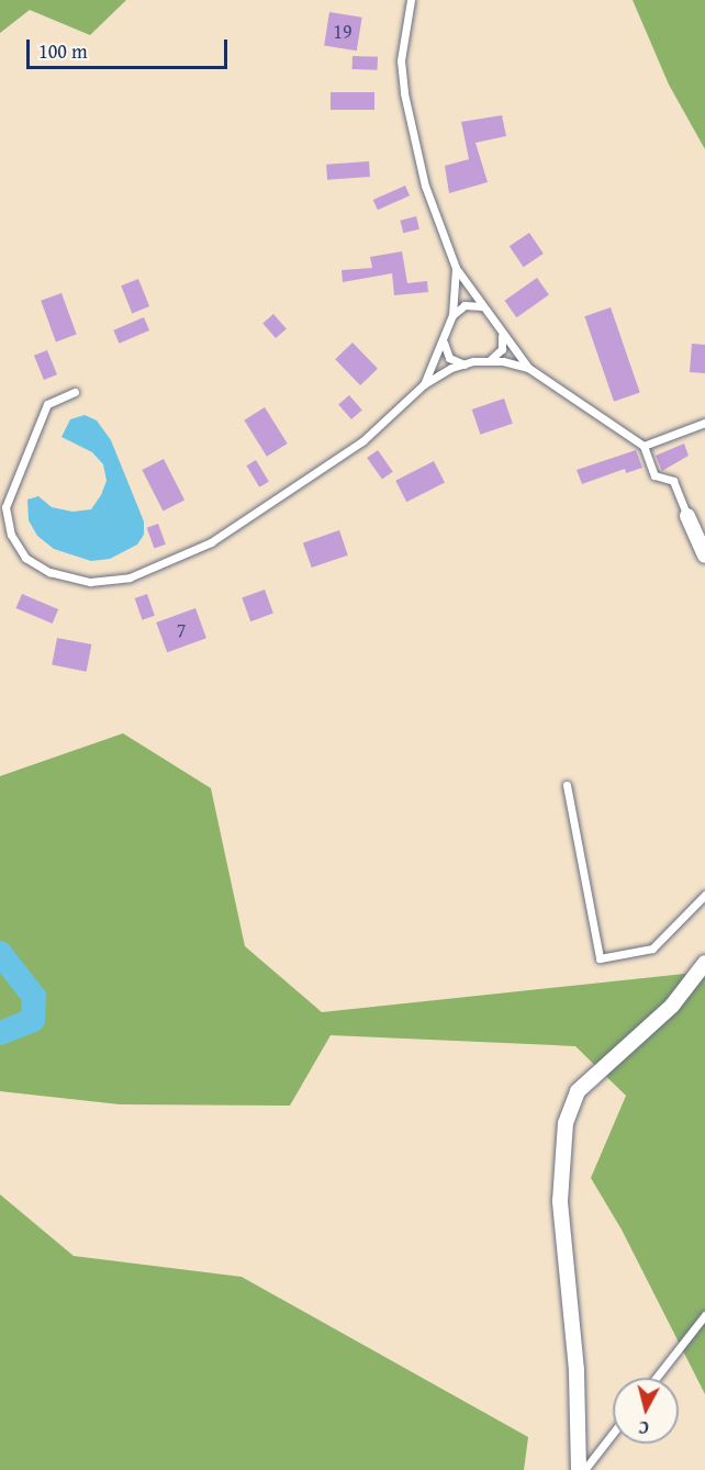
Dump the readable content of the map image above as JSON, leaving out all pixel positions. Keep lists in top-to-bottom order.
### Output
{
  "house_numbers": ["19", "7"],
  "scale_bar": "100 m",
  "north": "bottom"
}
